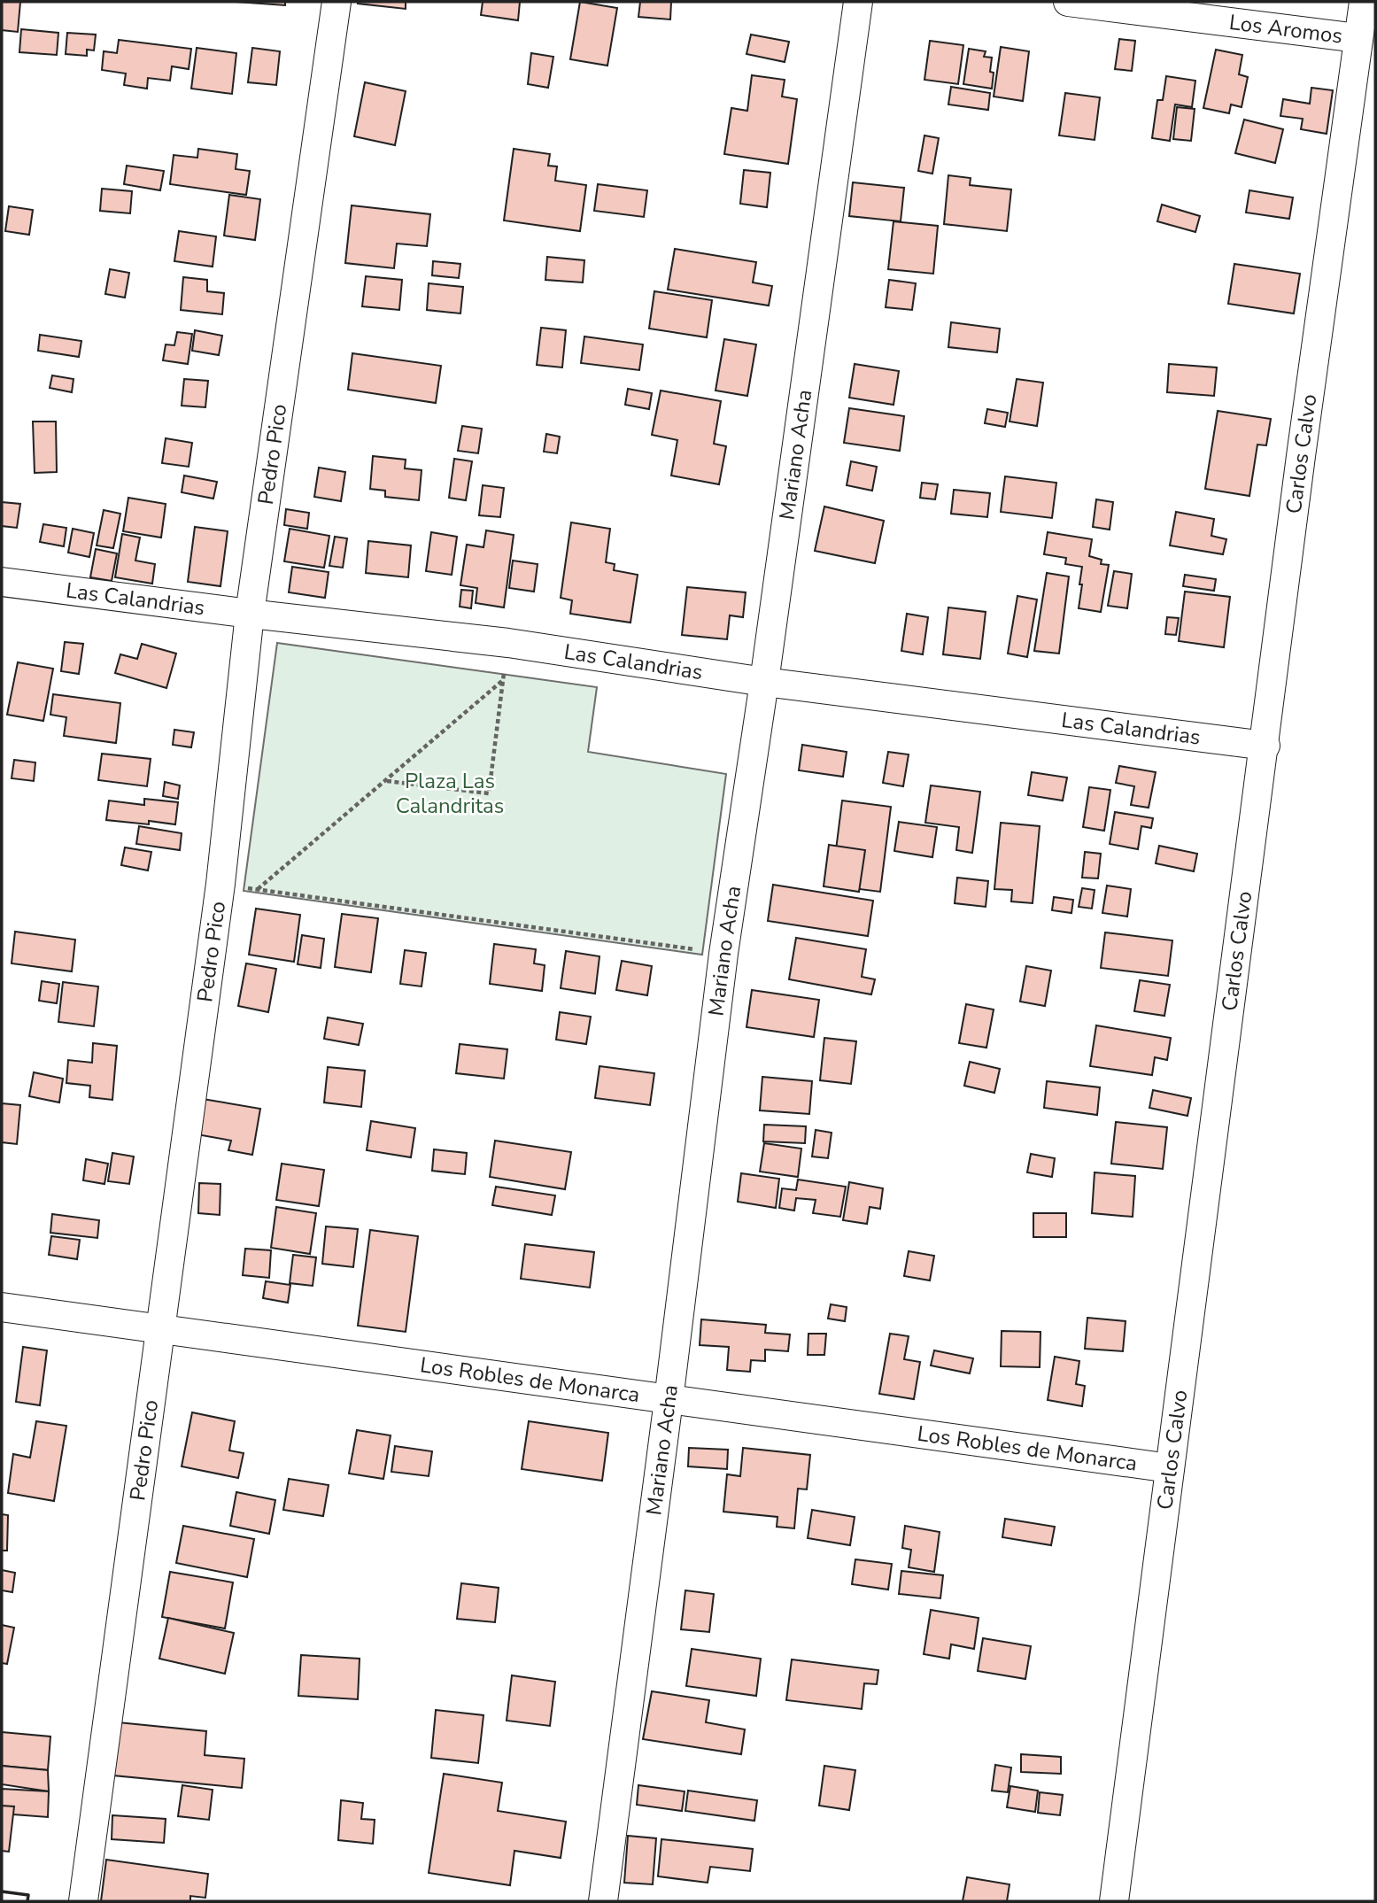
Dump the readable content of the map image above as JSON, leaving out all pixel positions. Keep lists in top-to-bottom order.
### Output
{
  "streets": {
    "street": [
      "Los Aromos",
      "Pedro Pico",
      "Mariano Acha",
      "Carlos Calvo",
      "Las Calandrias",
      "Los Robles de Monarca"
    ]
  },
  "crossings": [
    ["Los Aromos", "Carlos Calvo"],
    ["Pedro Pico", "Las Calandrias"],
    ["Pedro Pico", "Los Robles de Monarca"],
    ["Mariano Acha", "Las Calandrias"],
    ["Mariano Acha", "Los Robles de Monarca"],
    ["Carlos Calvo", "Las Calandrias"],
    ["Carlos Calvo", "Los Robles de Monarca"]
  ],
  "parks": ["Plaza Las Calandritas"]
}
